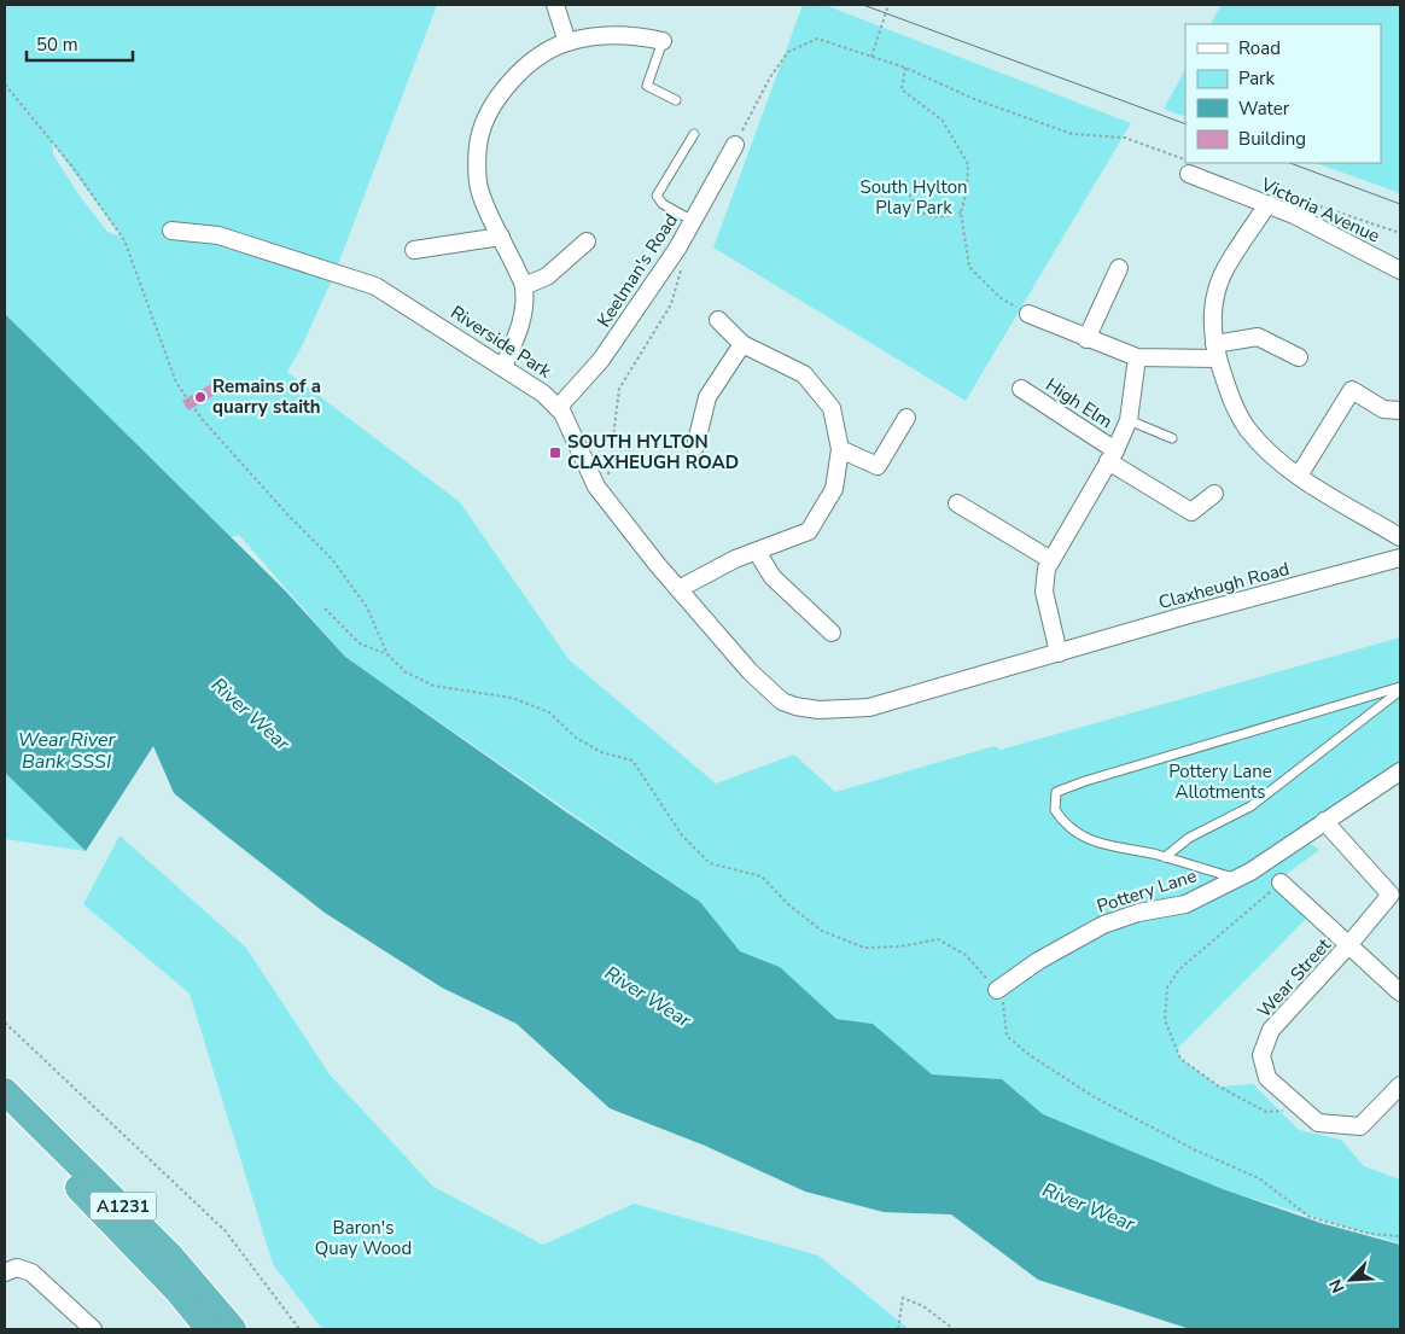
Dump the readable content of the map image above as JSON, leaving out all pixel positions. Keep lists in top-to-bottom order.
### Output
{
  "streets": {
    "highway": ["A1231"],
    "street": [
      "Victoria Avenue",
      "Keelman's Road",
      "Riverside Park",
      "High Elm",
      "Claxheugh Road",
      "Pottery Lane",
      "Wear Street"
    ]
  },
  "crossings": [
    ["Keelman's Road", "Riverside Park"],
    ["Riverside Park", "Claxheugh Road"],
    ["Pottery Lane", "Wear Street"]
  ],
  "water": ["River Wear", "Wear River Bank SSSI"],
  "parks": ["South Hylton Play Park", "Pottery Lane Allotments", "Baron's Quay Wood"],
  "places": {
    "other": ["Remains of a quarry staith"],
    "transit": ["SOUTH HYLTON CLAXHEUGH ROAD"]
  },
  "legend": [
    "Road",
    "Park",
    "Water",
    "Building"
  ],
  "scale_bar": "50 m",
  "north": "bottom left"
}
